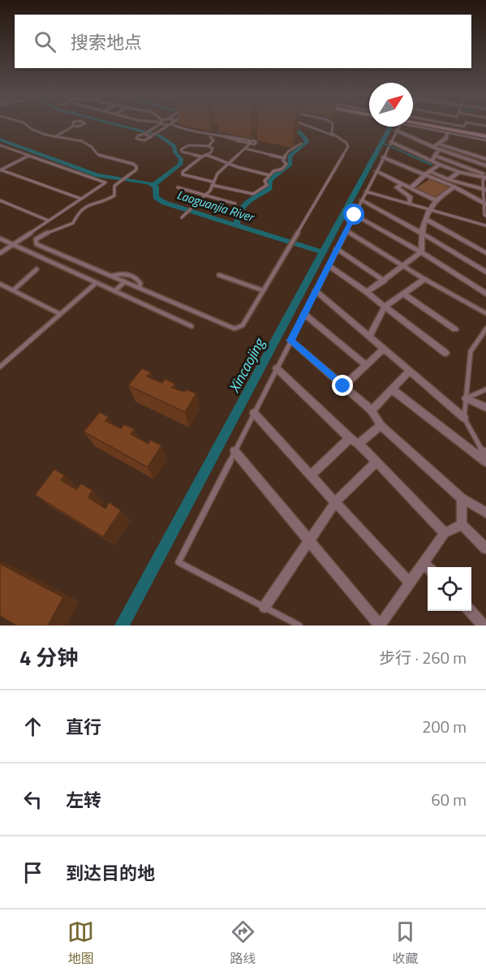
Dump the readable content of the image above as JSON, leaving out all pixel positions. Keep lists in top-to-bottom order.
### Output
{
  "water": ["Laoguanjia River", "Xincaojing"],
  "north": "top right",
  "page": {
    "search": "搜索地点",
    "heading": ["4 分钟", "步行 · 260 m"],
    "list": [
      ["直行", "200 m"],
      ["左转", "60 m"],
      "到达目的地"
    ],
    "nav": ["地图", "路线", "收藏"]
  }
}
